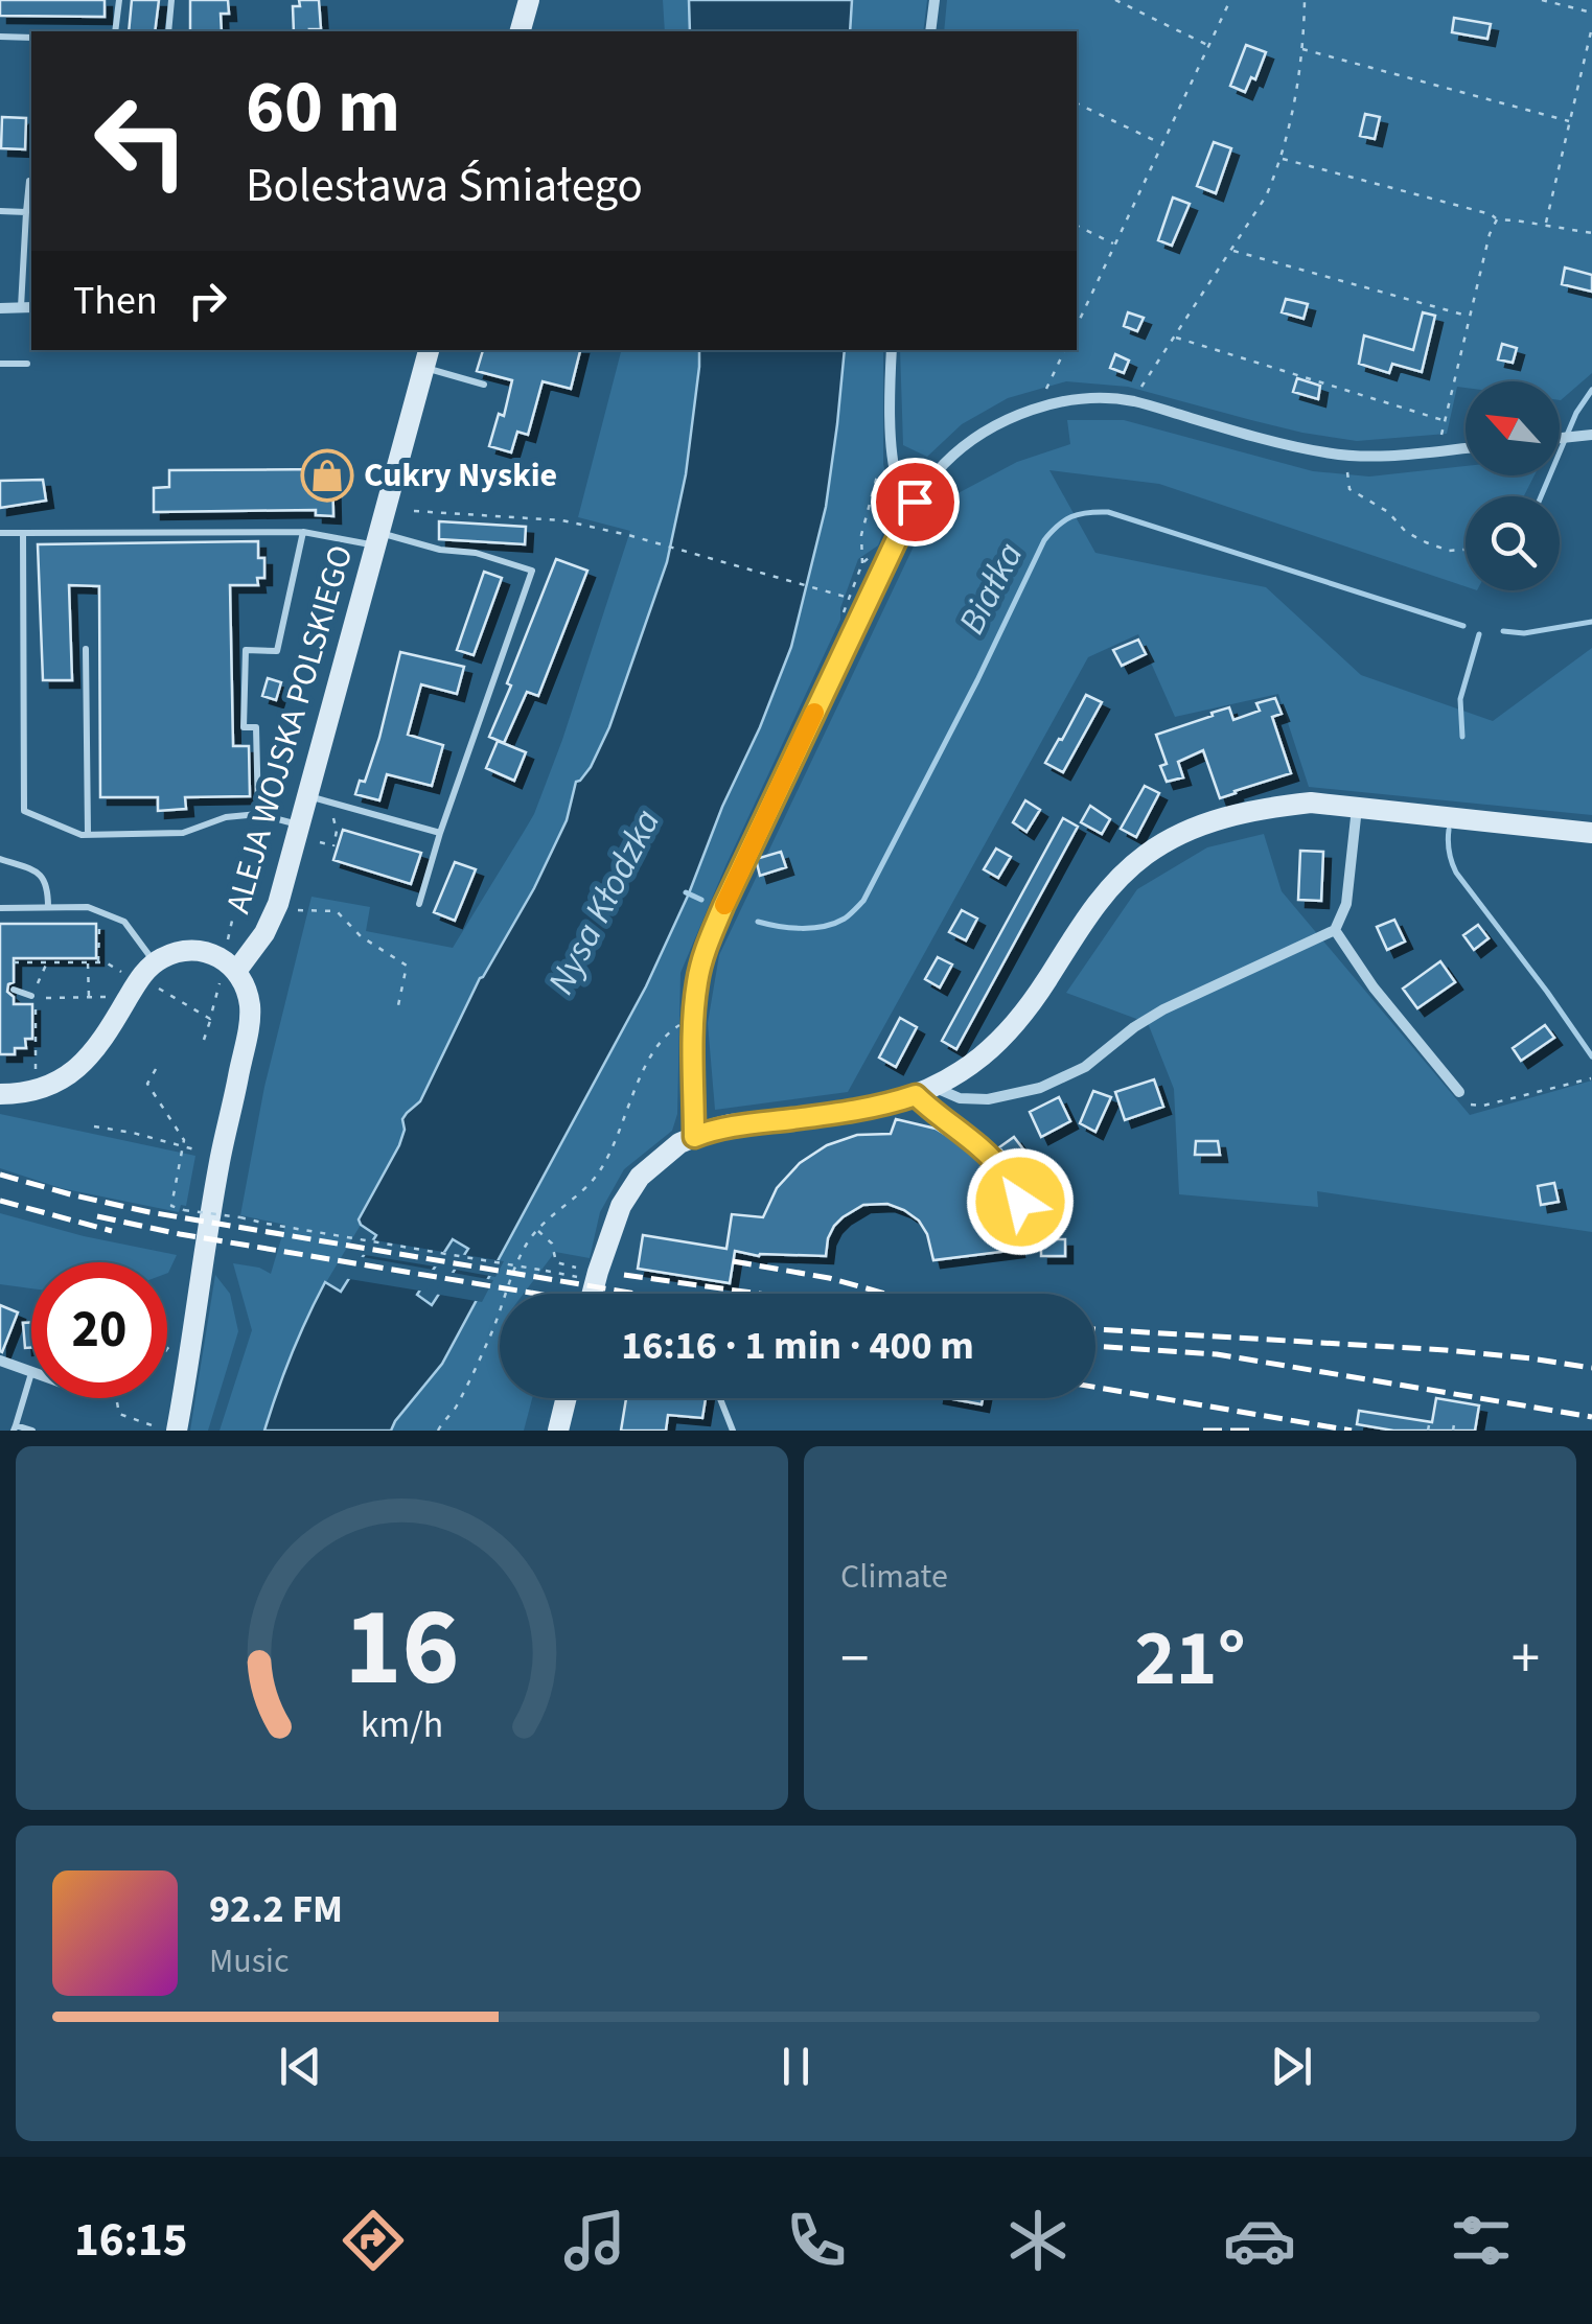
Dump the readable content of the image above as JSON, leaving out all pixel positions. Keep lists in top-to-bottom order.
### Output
{
  "streets": {
    "street": ["ALEJA WOJSKA POLSKIEGO"]
  },
  "water": ["Białka", "Nysa Kłodzka"],
  "places": {
    "shop": ["Cukry Nyskie"]
  },
  "north": "top left",
  "page": {
    "turn": ["60 m", "Bolesława Śmiałego"],
    "then": "Then",
    "limit": "20",
    "trip": "16:16 · 1 min · 400 m",
    "tile": "Climate",
    "heat": ["−", "21°", "+"],
    "song": ["92.2 FM", "Music"],
    "tabs": "16:15",
    "gauge": ["16", "km/h"]
  }
}
